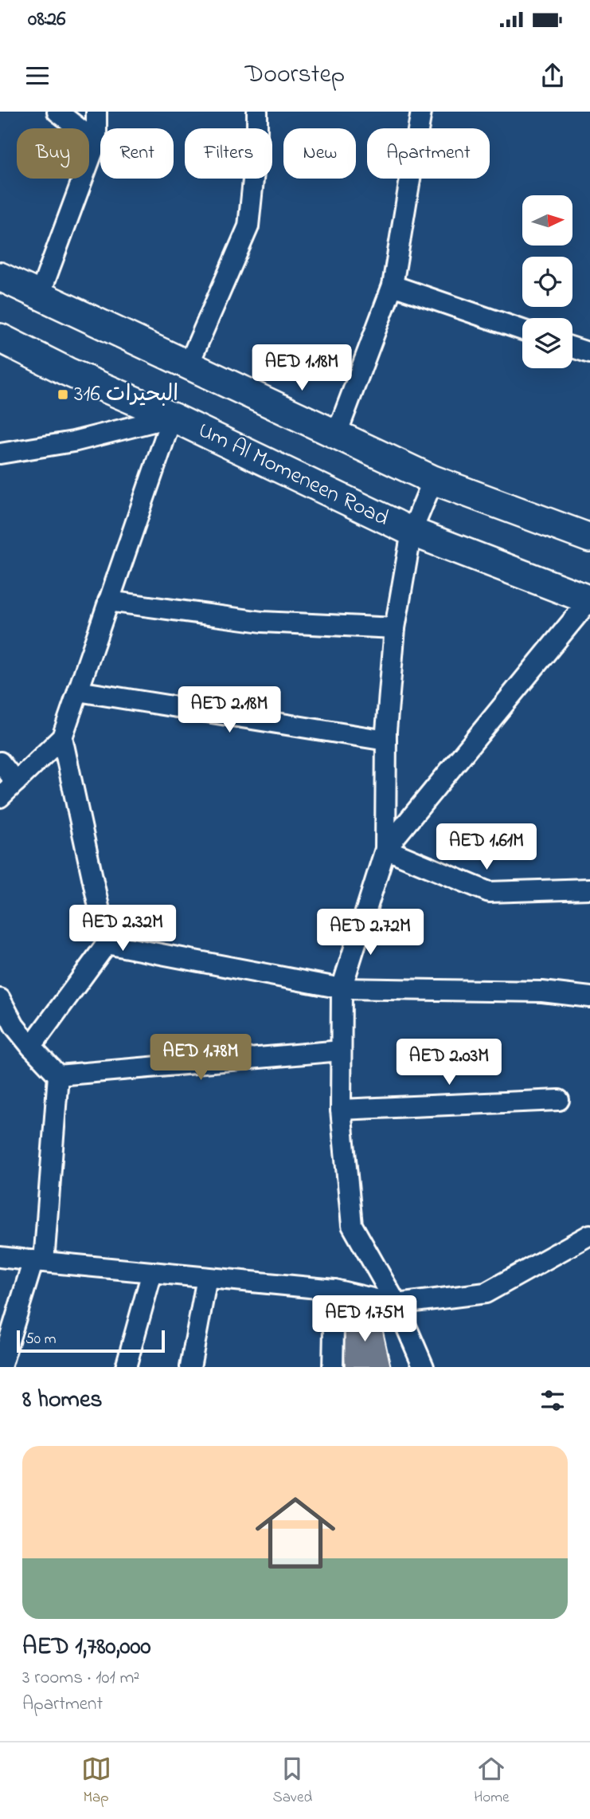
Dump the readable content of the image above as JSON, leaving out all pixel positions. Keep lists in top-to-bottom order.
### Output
{
  "streets": {
    "main road": ["Um Al Momeneen Road"]
  },
  "places": {
    "transit": ["البحيرات 316"]
  },
  "scale_bar": "50 m",
  "north": "right",
  "page": {
    "status": "08:26",
    "header": "Doorstep",
    "chip": [
      "Buy",
      "Rent",
      "Filters",
      "New",
      "Apartment"
    ],
    "price": [
      "AED 1.18M",
      "AED 2.18M",
      "AED 1.61M",
      "AED 2.32M",
      "AED 2.72M",
      "AED 1.78M",
      "AED 2.03M",
      "AED 1.75M"
    ],
    "scale": "50 m",
    "heading": "8 homes",
    "list": [
      {
        "name": "AED 1,780,000",
        "note": "3 rooms · 101 m² · Apartment"
      }
    ],
    "tabs": ["Map", "Saved", "Home"]
  }
}
